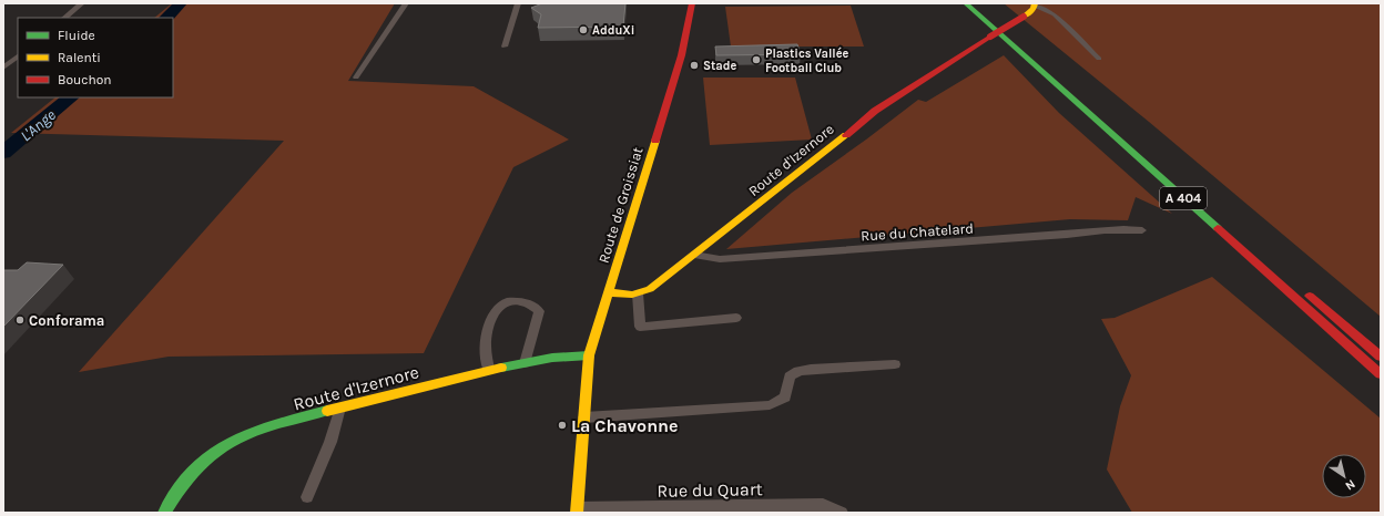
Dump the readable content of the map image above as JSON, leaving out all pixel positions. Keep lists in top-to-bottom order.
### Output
{
  "streets": {
    "main road": ["Route d'Izernore", "A 404", "Route de Groissiat"],
    "street": ["Rue du Chatelard", "Rue du Quart"]
  },
  "crossings": [
    ["Route d'Izernore", "Route de Groissiat"],
    ["Route d'Izernore", "Rue du Chatelard"],
    ["Route de Groissiat", "Rue du Quart"]
  ],
  "water": ["L'Ange"],
  "places": [
    "AdduXi",
    "Plastics Vallée Football Club",
    "Stade",
    "Conforama",
    "La Chavonne"
  ],
  "legend": ["Fluide", "Ralenti", "Bouchon"],
  "north": "bottom right"
}
